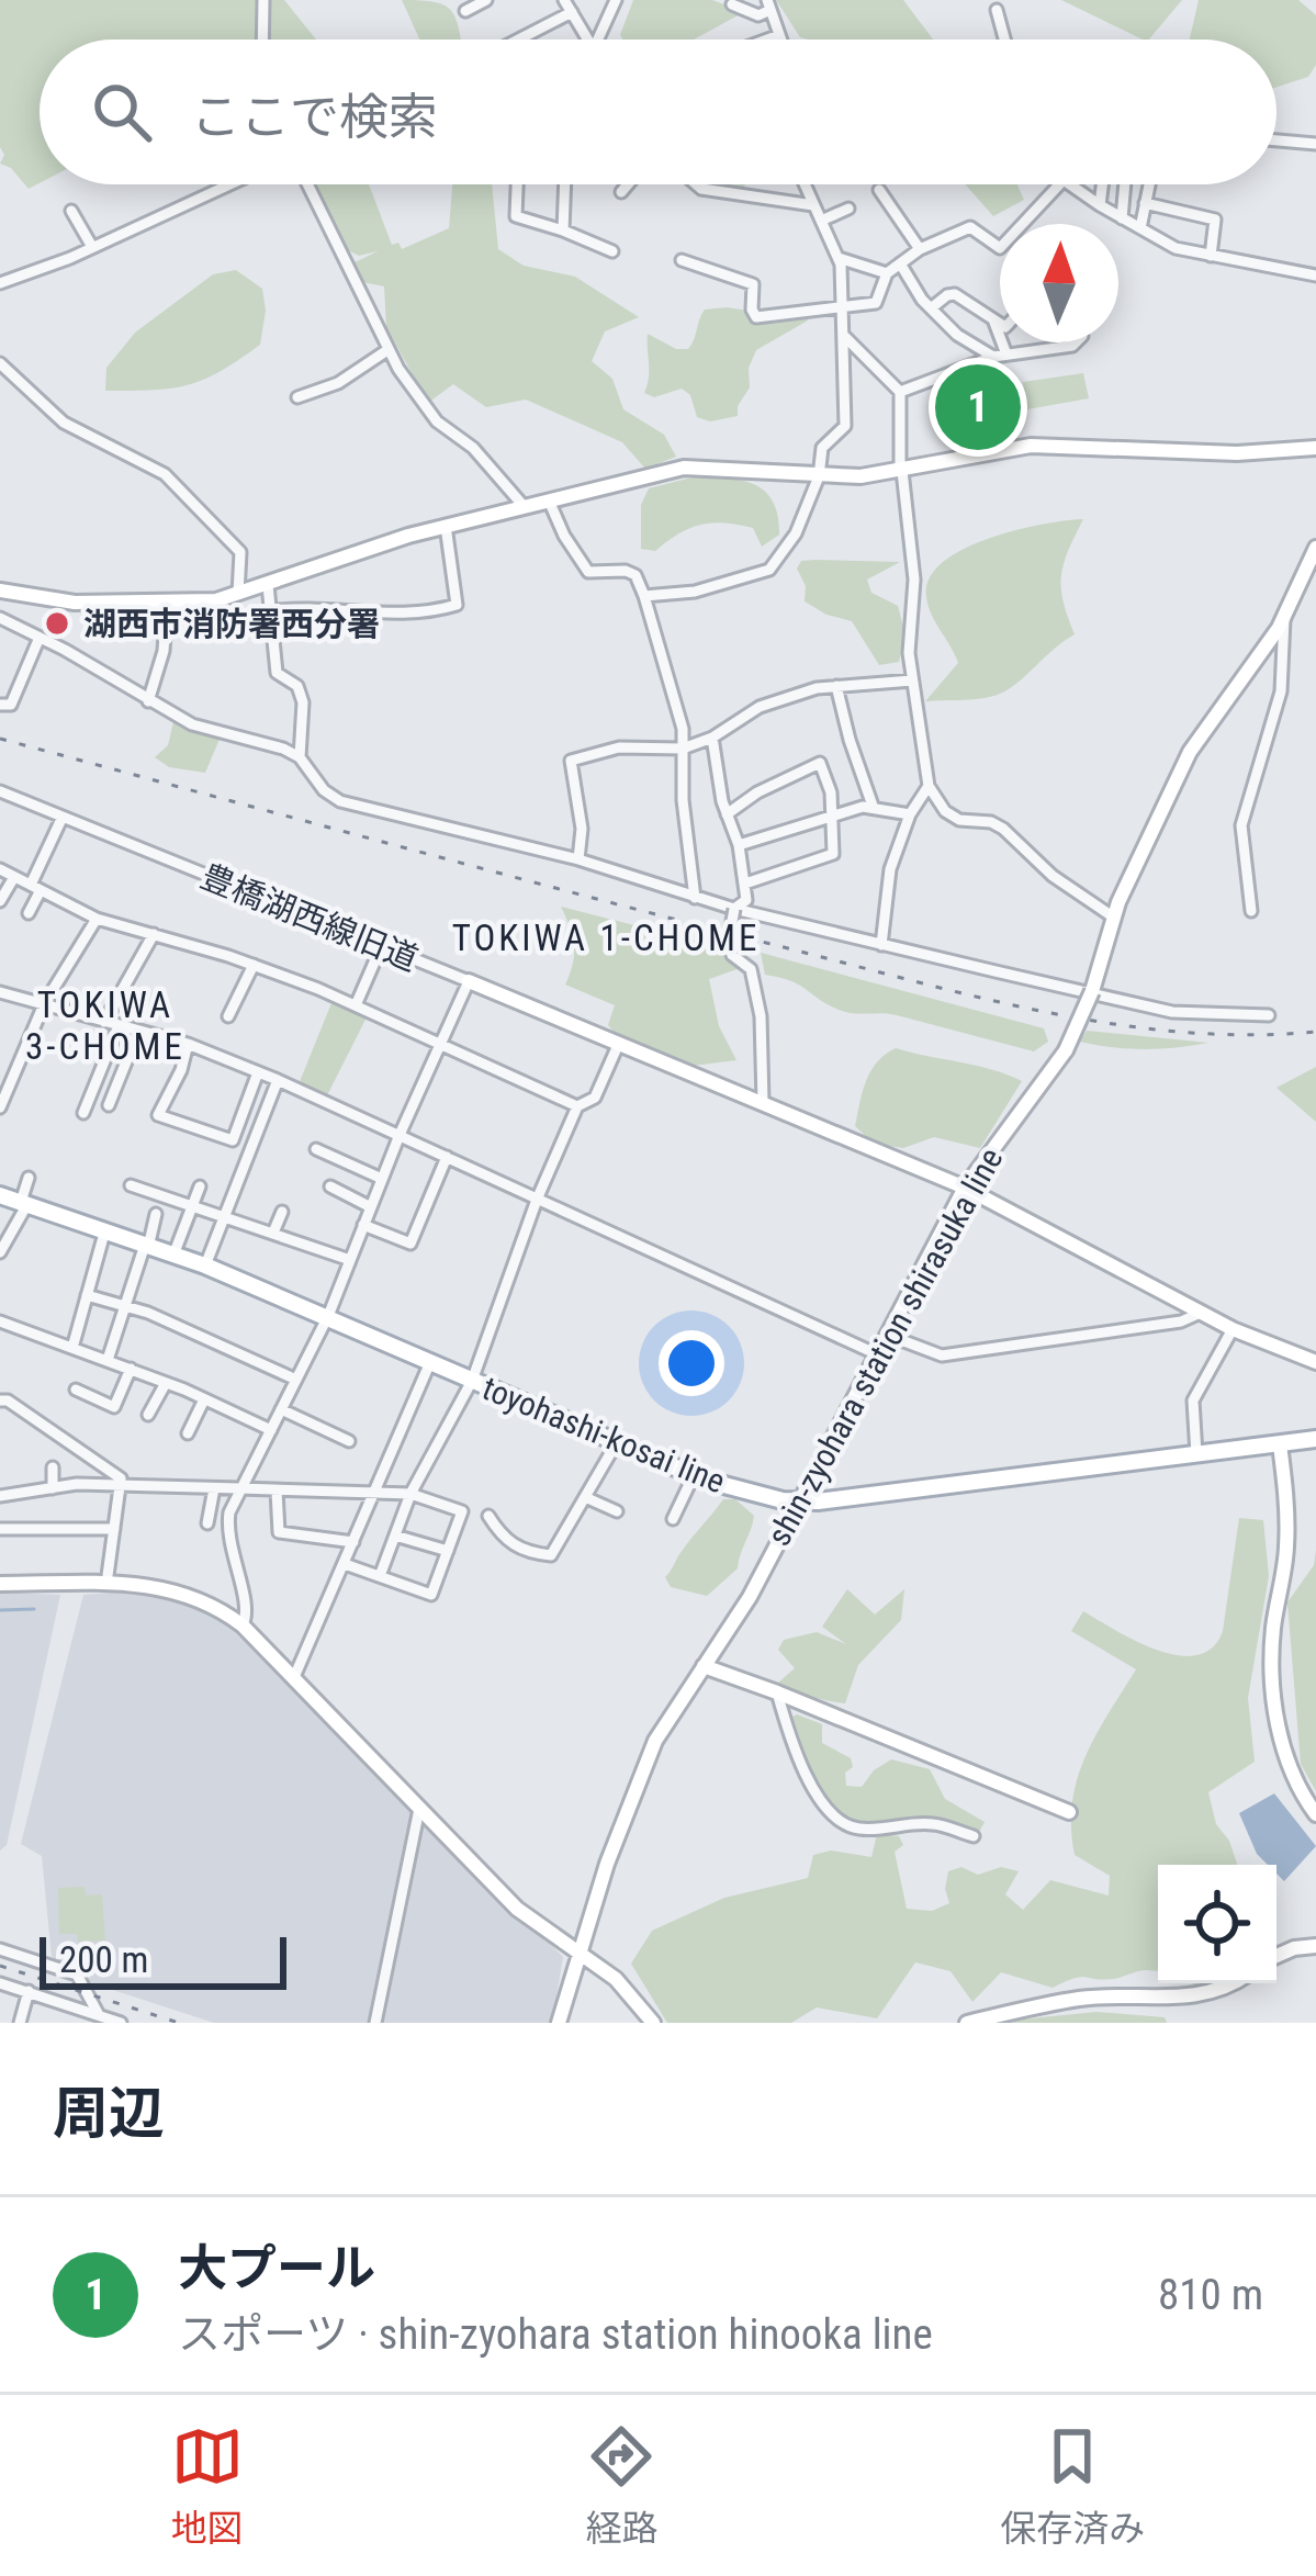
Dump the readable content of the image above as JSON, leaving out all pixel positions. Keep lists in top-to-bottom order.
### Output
{
  "streets": {
    "main road": ["豊橋湖西線旧道", "shin-zyohara station shirasuka line", "toyohashi-kosai line"]
  },
  "crossings": [
    ["豊橋湖西線旧道", "shin-zyohara station shirasuka line"],
    ["shin-zyohara station shirasuka line", "toyohashi-kosai line"]
  ],
  "districts": ["TOKIWA 1-CHOME", "TOKIWA 3-CHOME"],
  "places": ["湖西市消防署西分署"],
  "scale_bar": "200 m",
  "north": "top",
  "page": {
    "search": "ここで検索",
    "pins": "1",
    "scale": "200 m",
    "heading": "周辺",
    "list": [
      {
        "mark": "1",
        "name": "大プール",
        "note": "スポーツ · shin-zyohara station hinooka line",
        "value": "810 m"
      }
    ],
    "nav": ["地図", "経路", "保存済み"]
  }
}
